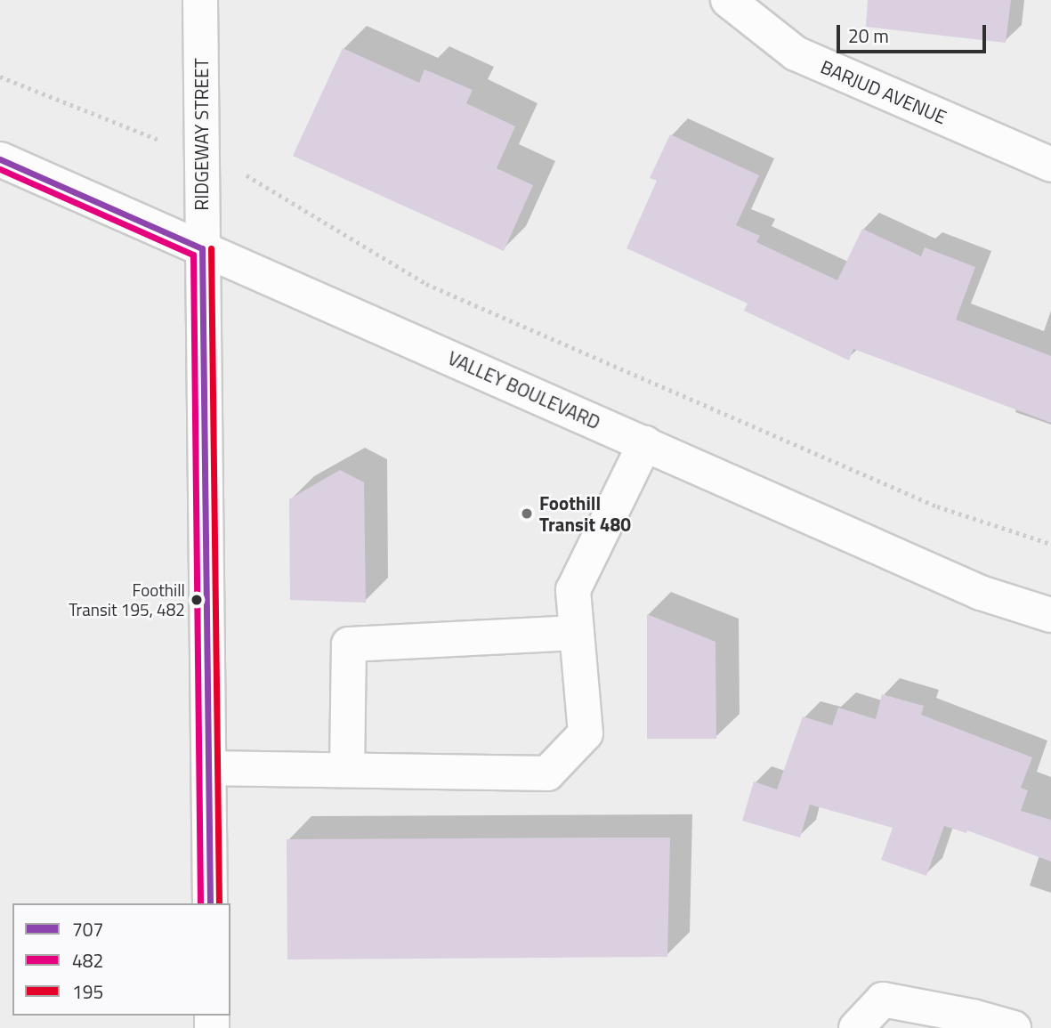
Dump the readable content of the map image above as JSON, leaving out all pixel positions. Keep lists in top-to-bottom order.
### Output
{
  "streets": {
    "street": ["BARJUD AVENUE", "RIDGEWAY STREET", "VALLEY BOULEVARD"]
  },
  "crossings": [
    ["RIDGEWAY STREET", "VALLEY BOULEVARD"]
  ],
  "places": ["Foothill Transit 480", "Foothill Transit 195, 482"],
  "lines": ["transit line 707", "transit line 482", "transit line 195"],
  "legend": ["707", "482", "195"],
  "scale_bar": "20 m"
}
